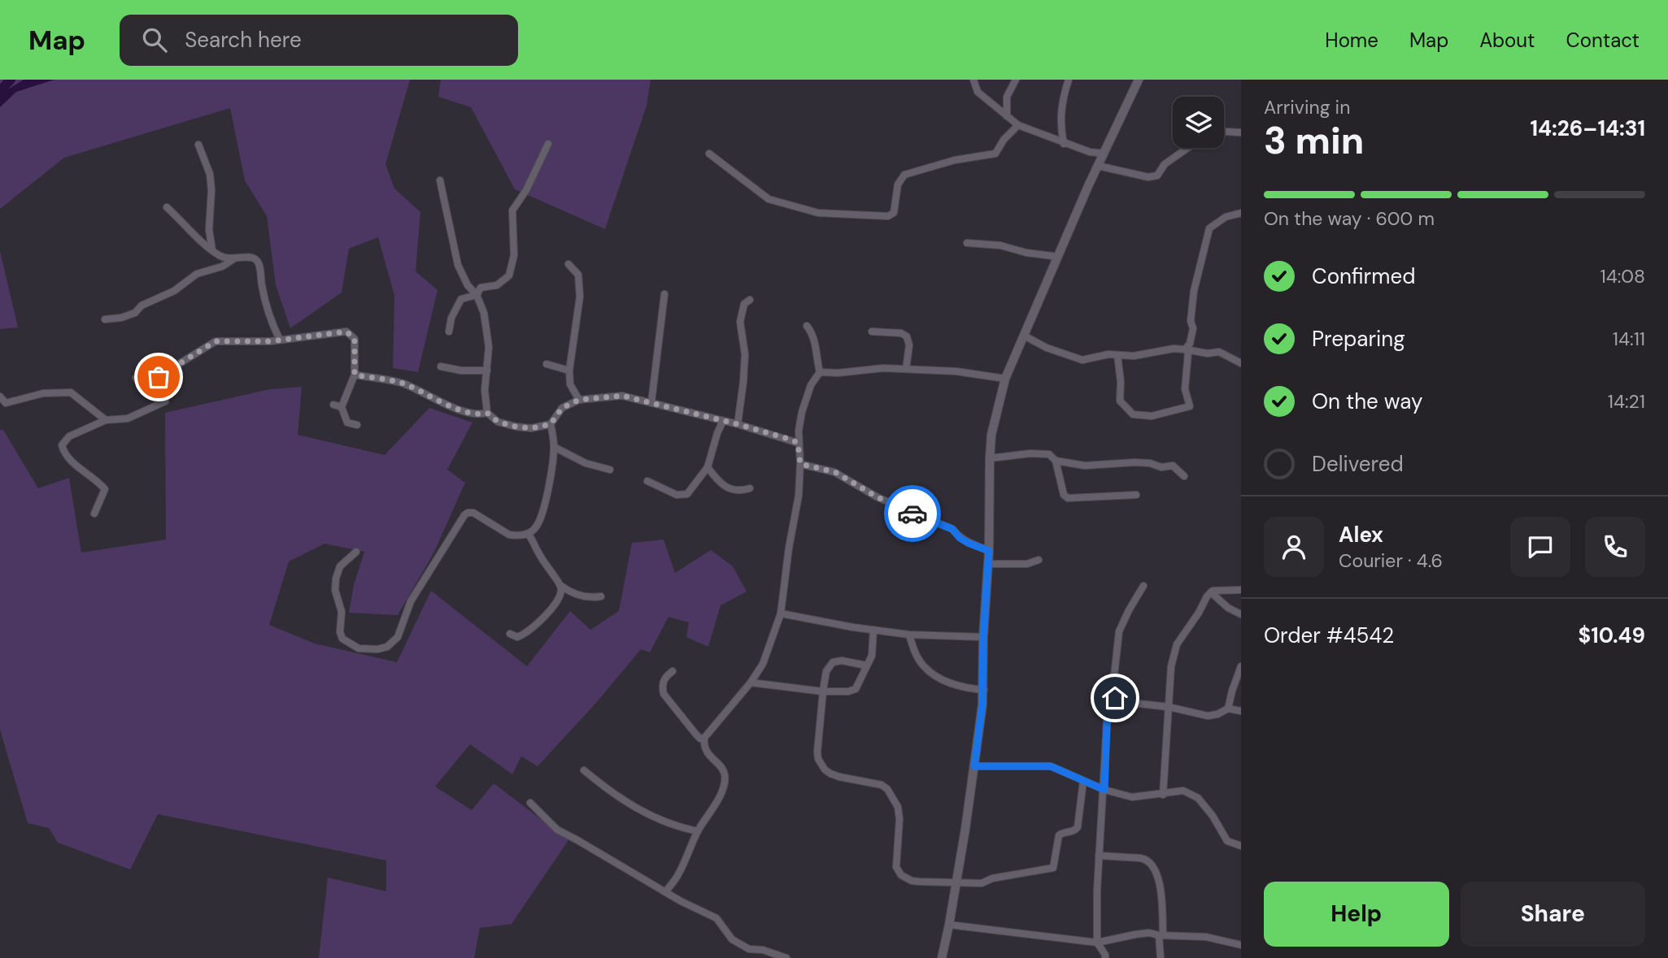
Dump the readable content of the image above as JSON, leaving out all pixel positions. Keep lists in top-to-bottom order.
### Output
{
  "page": {
    "header": "Map",
    "search": "Search here",
    "nav": [
      "Home",
      "Map",
      "About",
      "Contact"
    ],
    "heading": ["3 min", "Arriving in", "14:26–14:31"],
    "panel": [
      "Alex",
      "Courier · 4.6",
      "Order #4542",
      "$10.49"
    ],
    "bar": "On the way · 600 m",
    "list": [
      ["Confirmed", "14:08"],
      ["Preparing", "14:11"],
      ["On the way", "14:21"],
      "Delivered"
    ],
    "buttons": ["Help", "Share"]
  }
}
